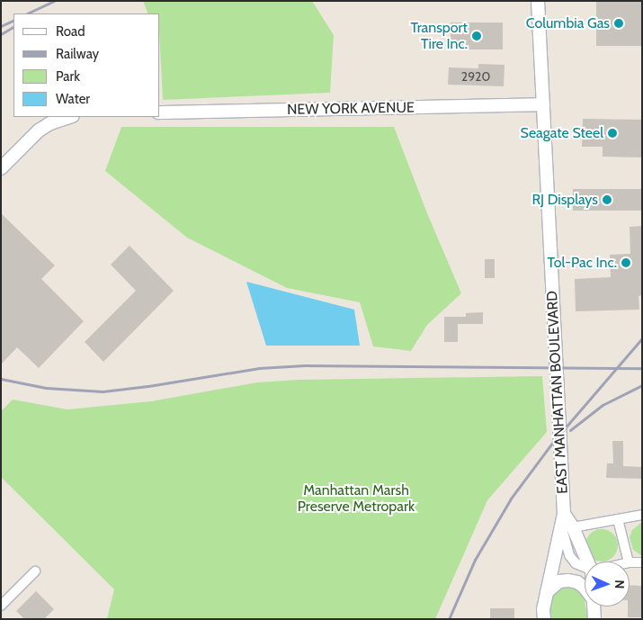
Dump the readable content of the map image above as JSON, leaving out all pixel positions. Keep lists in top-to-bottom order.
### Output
{
  "streets": {
    "street": ["NEW YORK AVENUE", "EAST MANHATTAN BOULEVARD"]
  },
  "crossings": [
    ["NEW YORK AVENUE", "EAST MANHATTAN BOULEVARD"]
  ],
  "parks": ["Manhattan Marsh Preserve Metropark"],
  "places": [
    "Columbia Gas",
    "Transport Tire Inc.",
    "Seagate Steel",
    "RJ Displays",
    "Tol-Pac Inc."
  ],
  "house_numbers": ["2920"],
  "legend": [
    "Road",
    "Railway",
    "Park",
    "Water"
  ],
  "north": "right"
}
